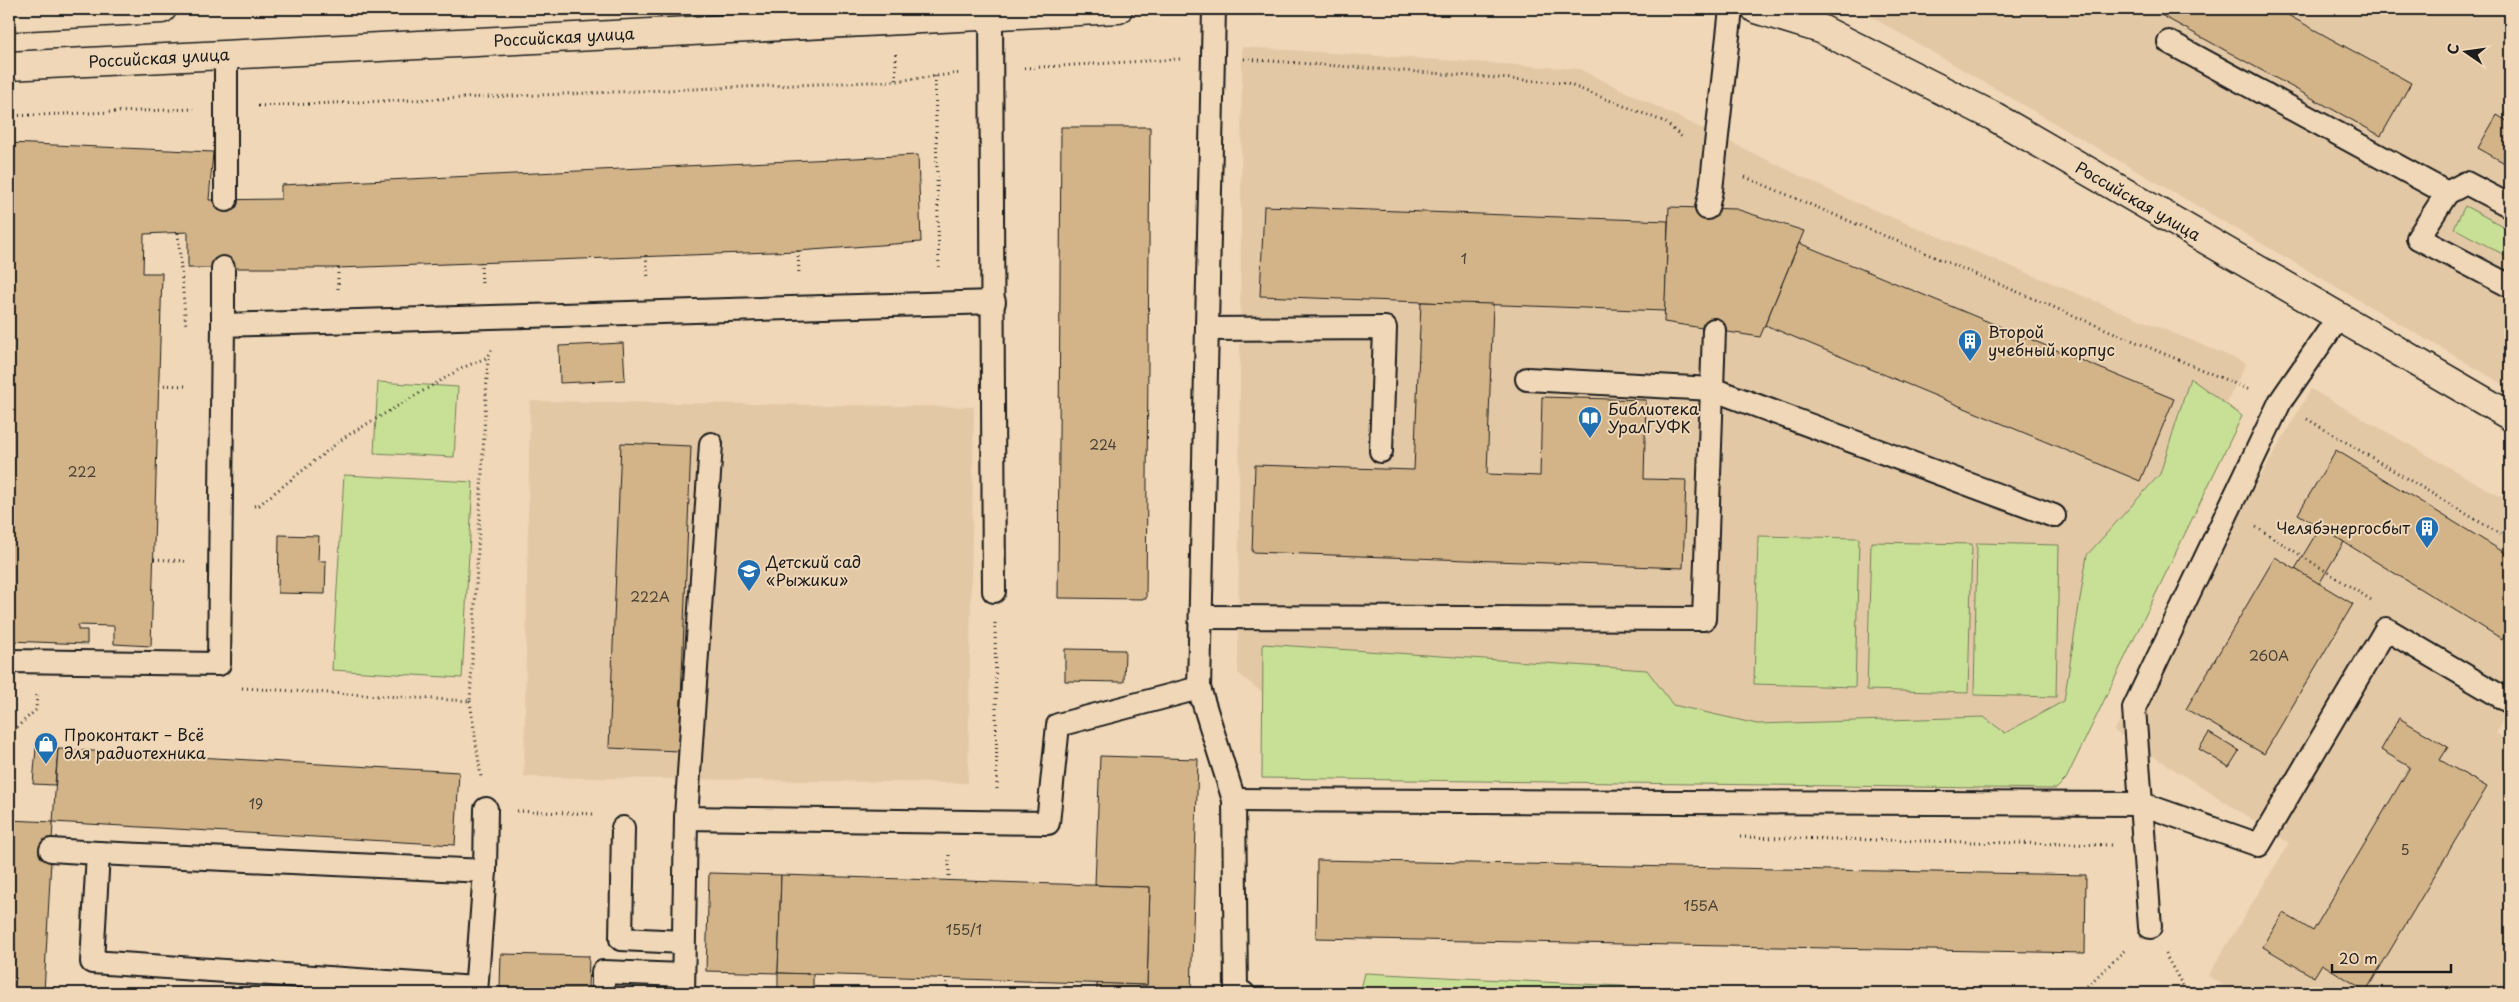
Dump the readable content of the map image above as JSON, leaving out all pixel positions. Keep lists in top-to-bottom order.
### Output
{
  "streets": {
    "main road": ["Российская улица"]
  },
  "places": {
    "building": ["Второй учебный корпус", "Челябэнергосбыт"],
    "library": ["Библиотека УралГУФК"],
    "school or university": ["Детский сад «Рыжики»"],
    "shop": ["Проконтакт – Всё для радиотехника"]
  },
  "house_numbers": [
    "1",
    "224",
    "222",
    "222А",
    "260А",
    "19",
    "5",
    "155А",
    "155/1"
  ],
  "scale_bar": "20 m",
  "north": "left"
}
